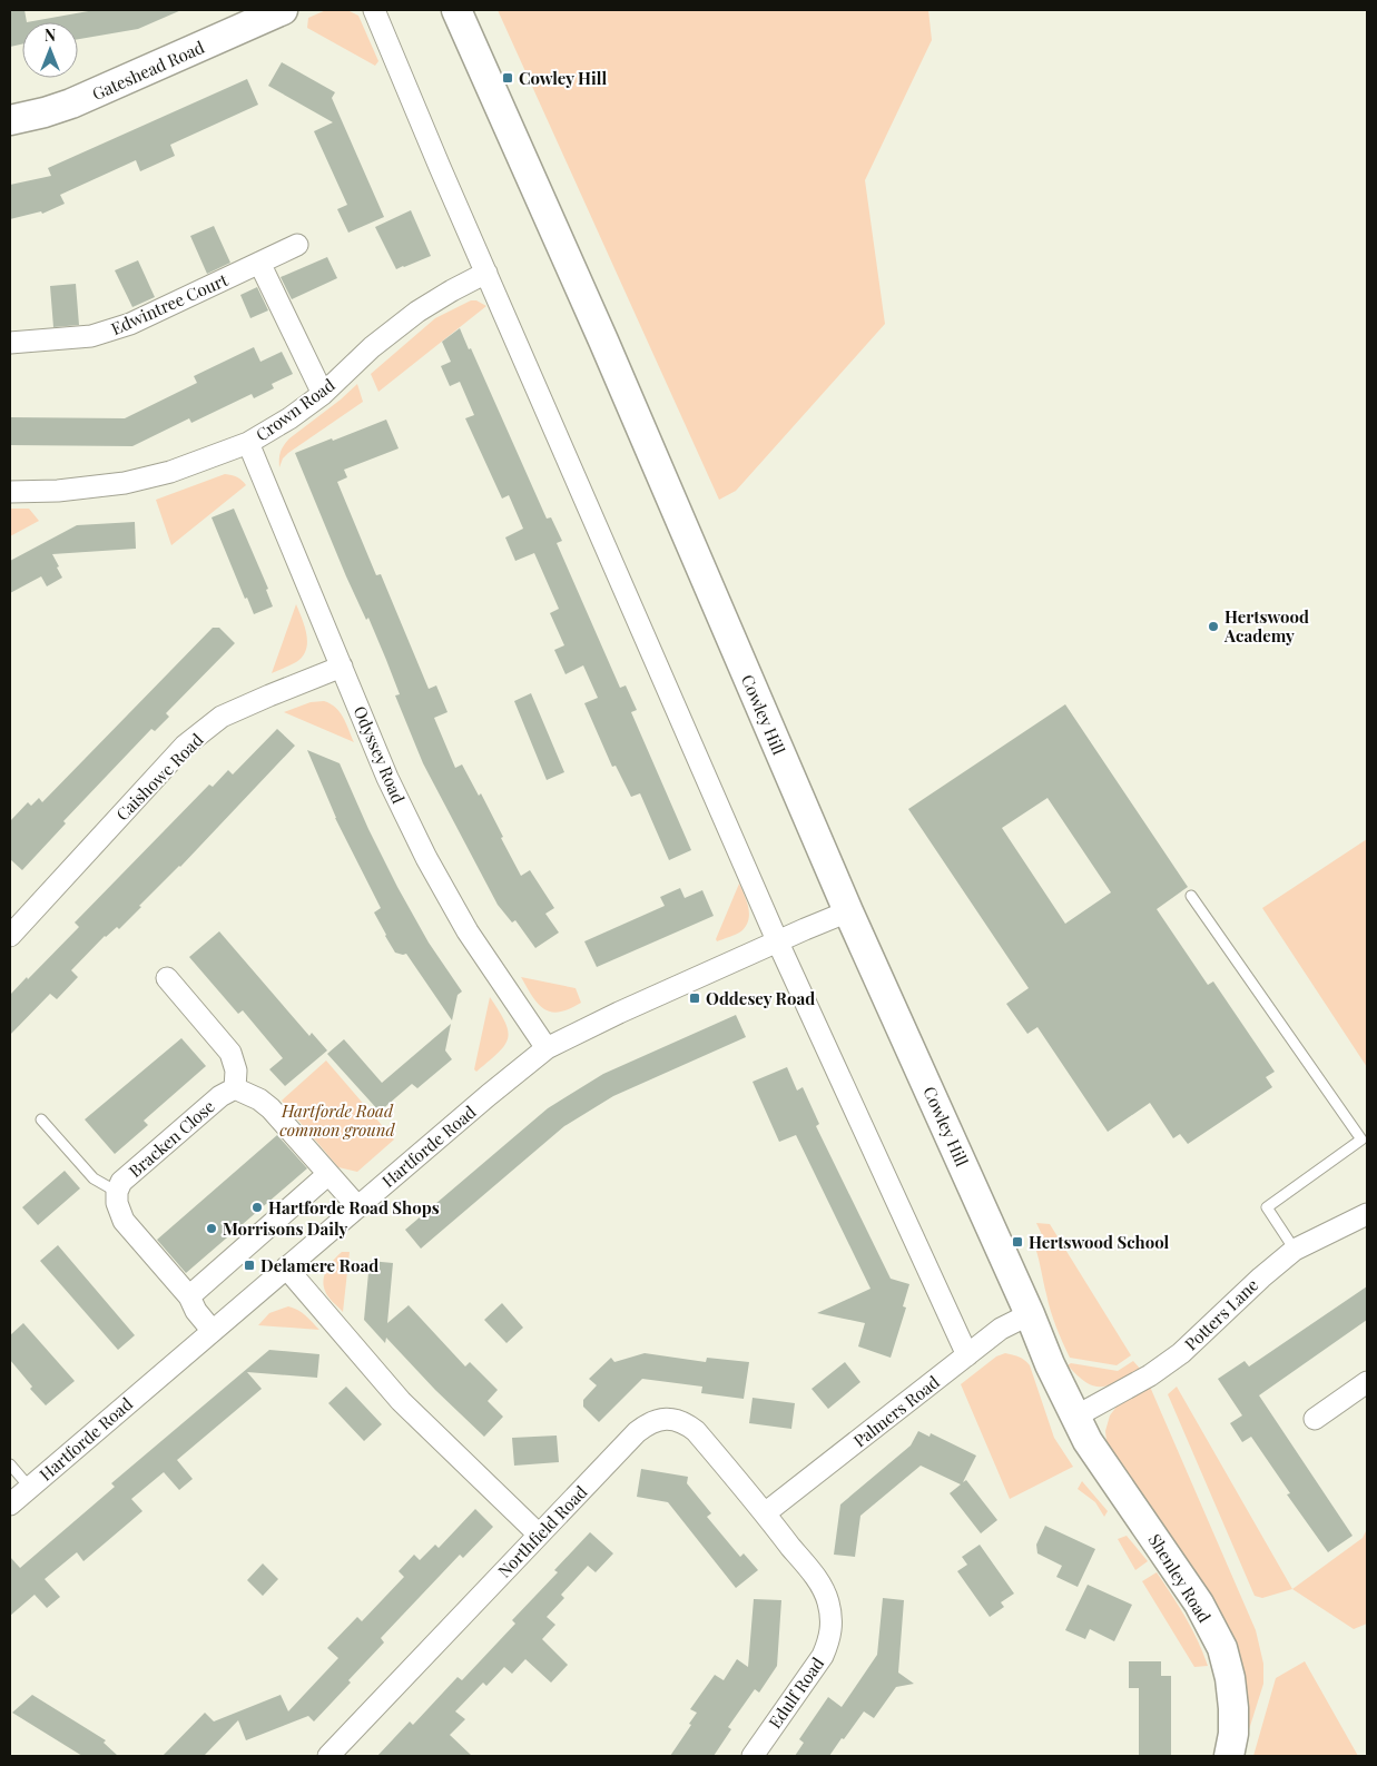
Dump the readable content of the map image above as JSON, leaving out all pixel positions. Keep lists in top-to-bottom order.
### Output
{
  "streets": {
    "main road": ["Gateshead Road", "Cowley Hill", "Shenley Road"],
    "street": [
      "Edwintree Court",
      "Crown Road",
      "Odyssey Road",
      "Caishowe Road",
      "Bracken Close",
      "Hartforde Road",
      "Potters Lane",
      "Palmers Road",
      "Northfield Road",
      "Edulf Road"
    ]
  },
  "crossings": [
    ["Crown Road", "Odyssey Road"],
    ["Cowley Hill", "Hartforde Road"],
    ["Cowley Hill", "Potters Lane"],
    ["Cowley Hill", "Palmers Road"],
    ["Cowley Hill", "Shenley Road"],
    ["Odyssey Road", "Caishowe Road"],
    ["Odyssey Road", "Hartforde Road"],
    ["Bracken Close", "Hartforde Road"],
    ["Potters Lane", "Shenley Road"],
    ["Palmers Road", "Northfield Road"],
    ["Palmers Road", "Edulf Road"],
    ["Northfield Road", "Edulf Road"]
  ],
  "parks": ["Hartforde Road common ground"],
  "places": {
    "transit": [
      "Cowley Hill",
      "Oddesey Road",
      "Hertswood School",
      "Delamere Road"
    ],
    "other": ["Hertswood Academy", "Hartforde Road Shops", "Morrisons Daily"]
  },
  "north": "top"
}
